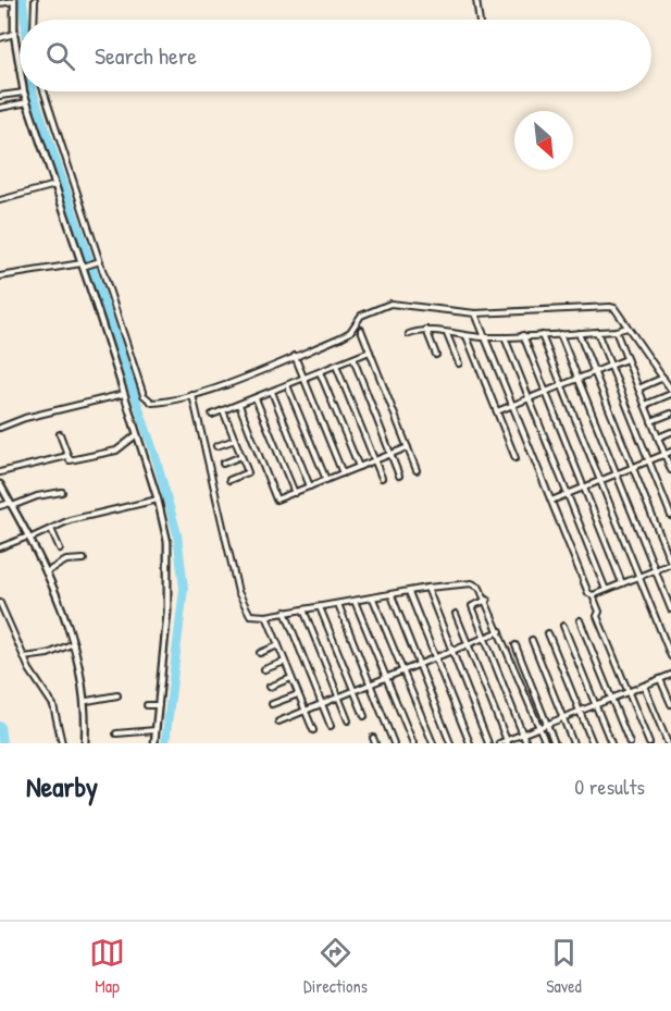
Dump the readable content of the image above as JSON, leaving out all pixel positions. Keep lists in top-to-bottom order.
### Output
{
  "north": "bottom right",
  "page": {
    "search": "Search here",
    "heading": ["Nearby", "0 results"],
    "nav": ["Map", "Directions", "Saved"]
  }
}
